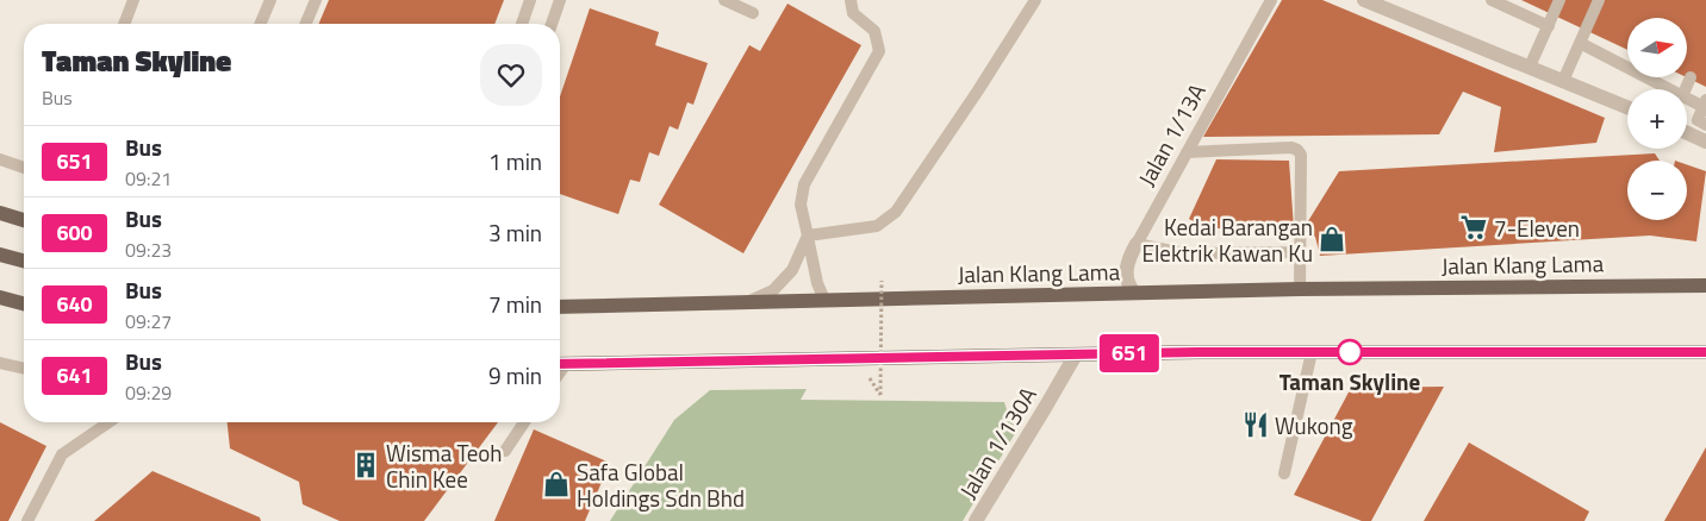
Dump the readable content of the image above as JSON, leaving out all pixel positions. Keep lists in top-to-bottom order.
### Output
{
  "streets": {
    "main road": ["Jalan Klang Lama"],
    "street": ["Jalan 1/13A", "Jalan 1/130A"]
  },
  "crossings": [
    ["Jalan 1/13A", "Jalan Klang Lama"]
  ],
  "places": {
    "supermarket": ["7-Eleven"],
    "shop": ["Kedai Barangan Elektrik Kawan Ku", "Safa Global Holdings Sdn Bhd"],
    "other": ["Taman Skyline"],
    "restaurant": ["Wukong"],
    "building": ["Wisma Teoh Chin Kee"]
  },
  "lines": ["bus line 651"],
  "north": "right",
  "page": {
    "on_map": "651",
    "map_buttons": ["+", "−"],
    "heading": ["Taman Skyline", "Bus"],
    "list": [
      {
        "mark": "651",
        "name": "Bus",
        "note": "09:21",
        "value": "1 min"
      },
      {
        "mark": "600",
        "name": "Bus",
        "note": "09:23",
        "value": "3 min"
      },
      {
        "mark": "640",
        "name": "Bus",
        "note": "09:27",
        "value": "7 min"
      },
      {
        "mark": "641",
        "name": "Bus",
        "note": "09:29",
        "value": "9 min"
      }
    ]
  }
}
